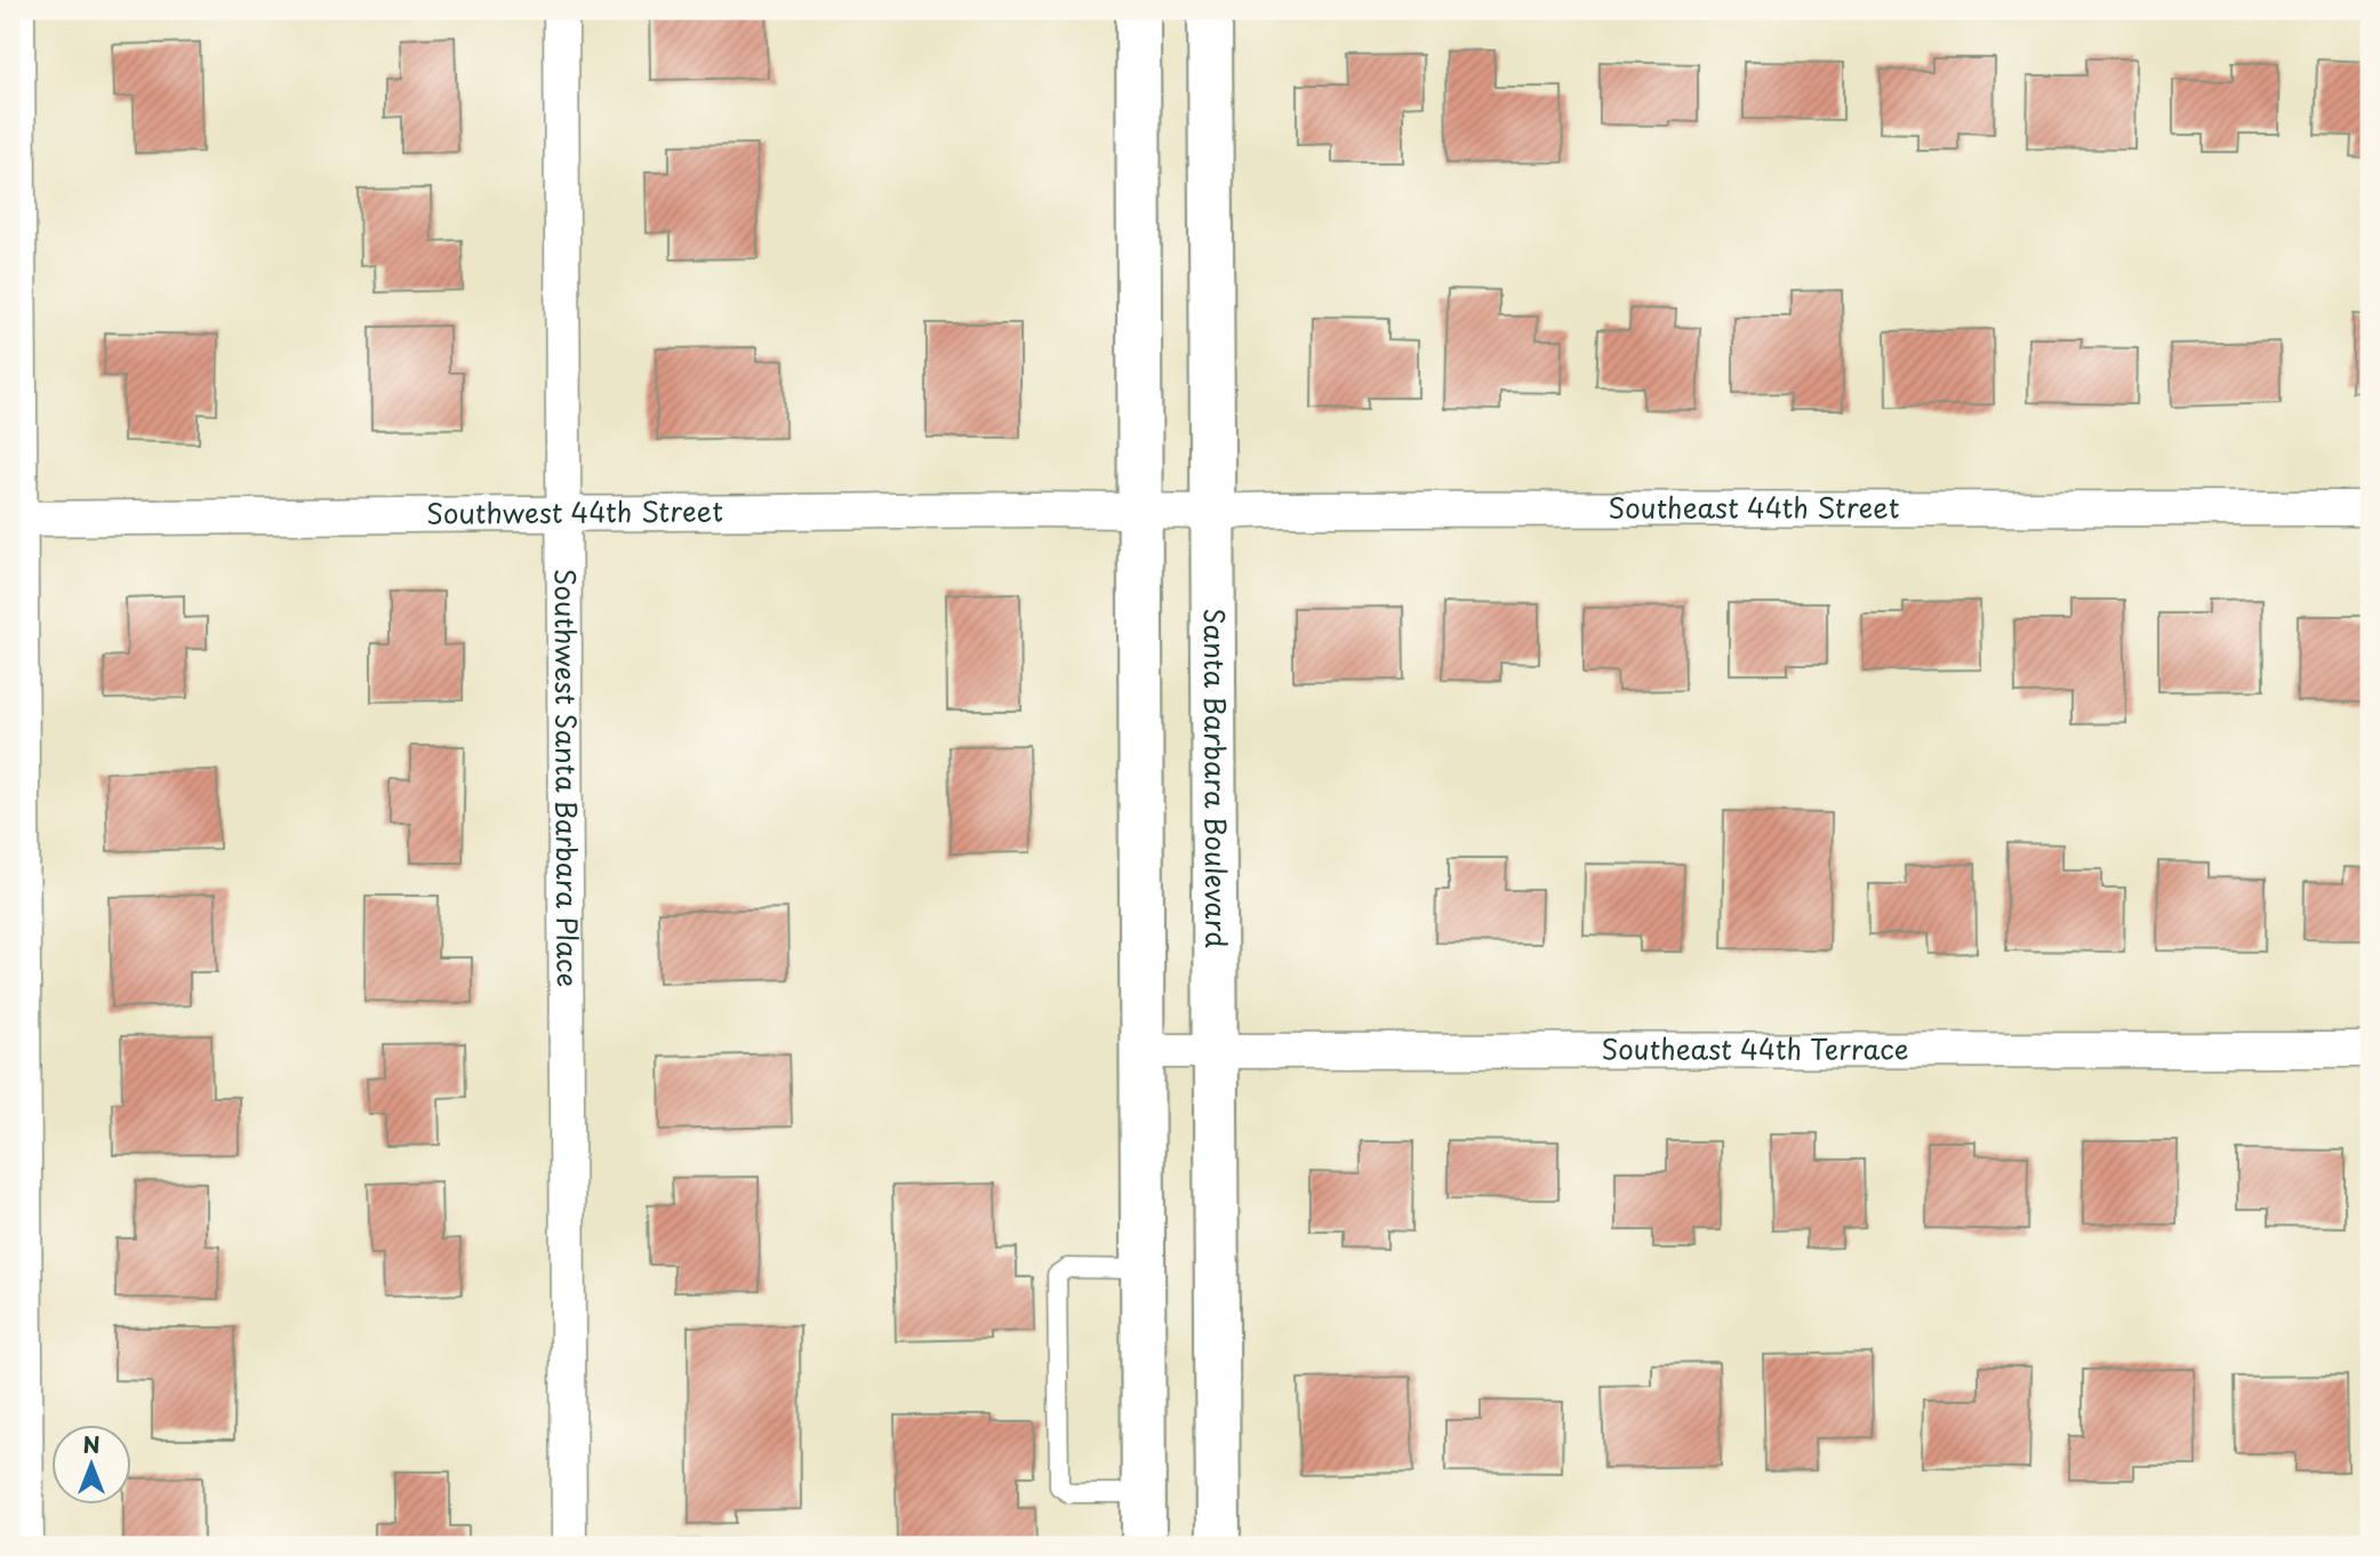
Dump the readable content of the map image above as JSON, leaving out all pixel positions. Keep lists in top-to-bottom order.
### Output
{
  "streets": {
    "main road": ["Santa Barbara Boulevard"],
    "street": [
      "Southeast 44th Street",
      "Southwest 44th Street",
      "Southwest Santa Barbara Place",
      "Southeast 44th Terrace"
    ]
  },
  "crossings": [
    ["Southeast 44th Street", "Southwest 44th Street"],
    ["Southeast 44th Street", "Santa Barbara Boulevard"],
    ["Southwest 44th Street", "Southwest Santa Barbara Place"],
    ["Santa Barbara Boulevard", "Southeast 44th Terrace"]
  ],
  "north": "top"
}
